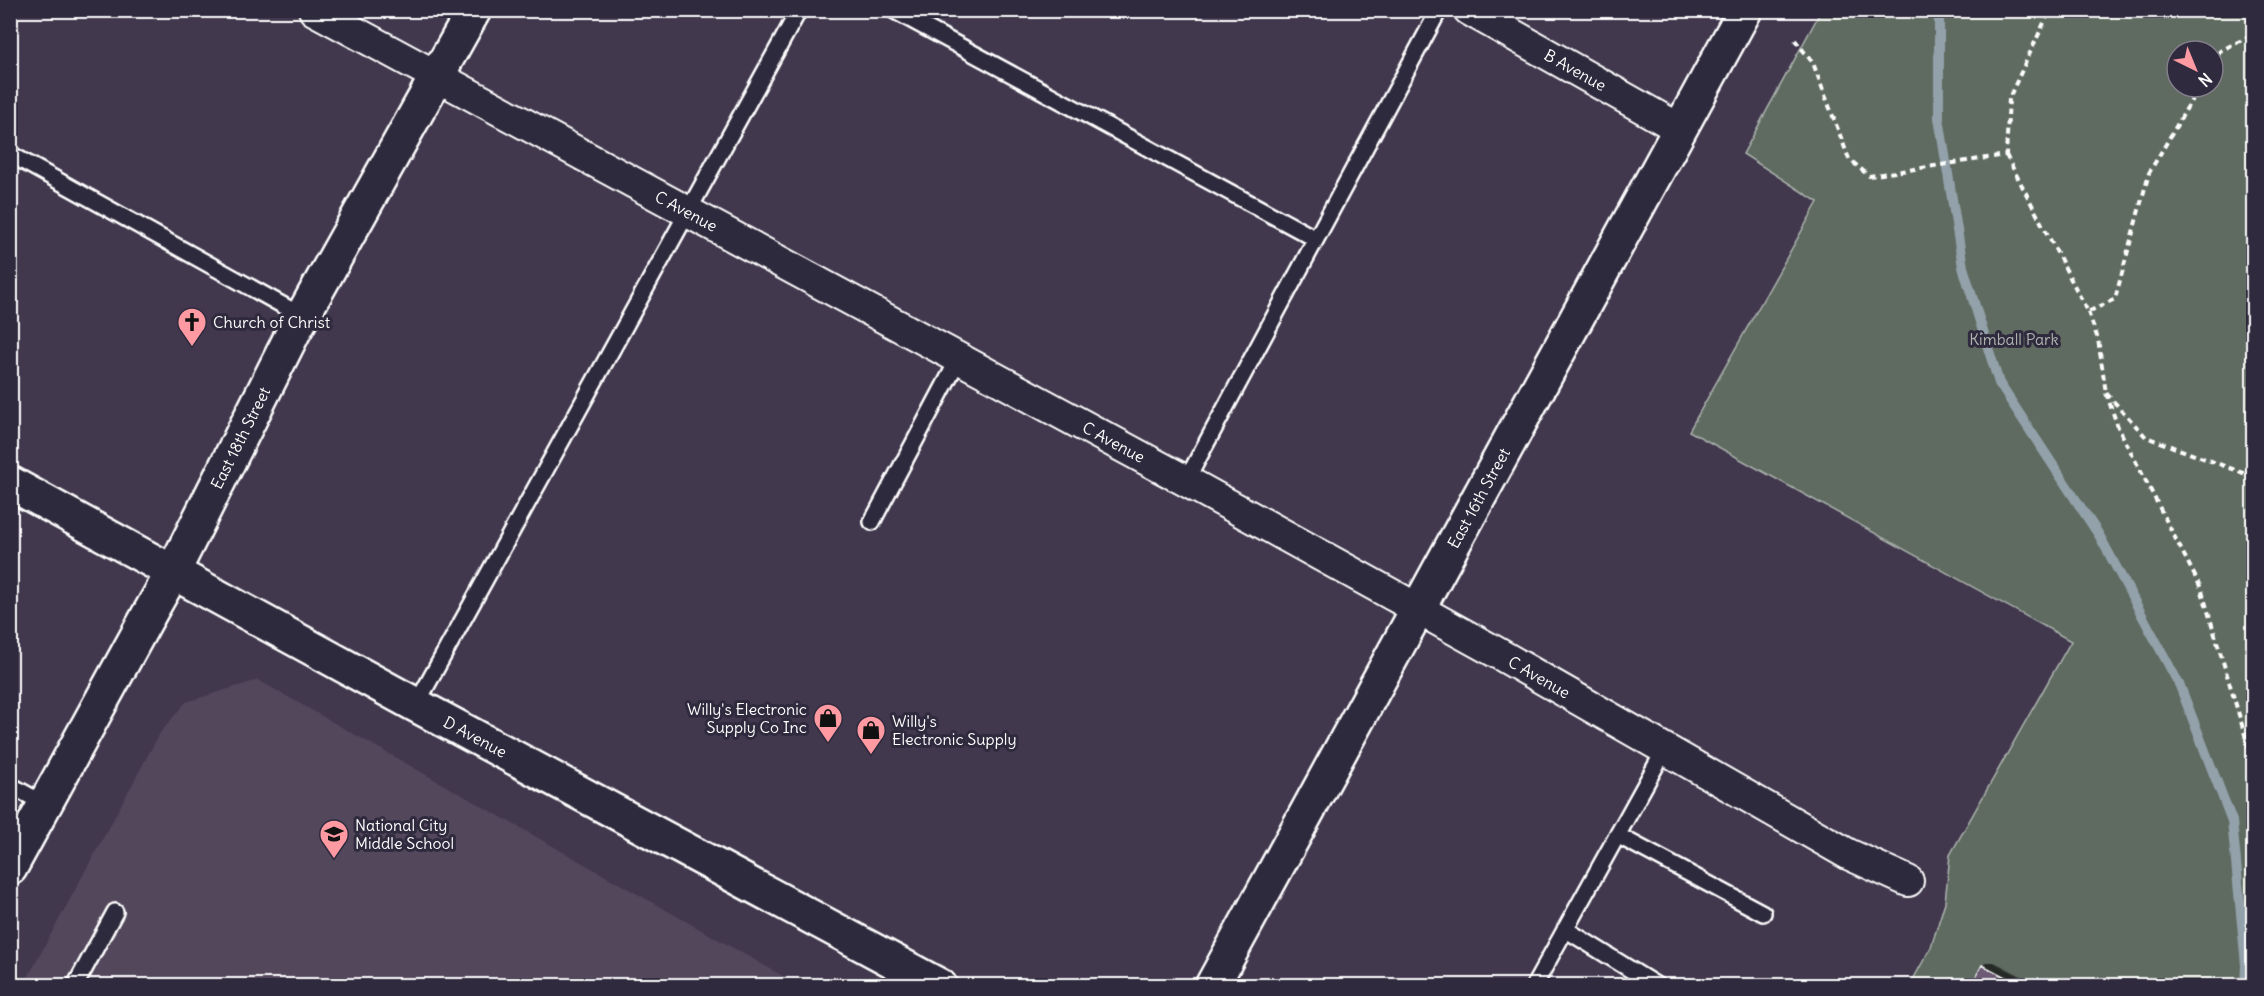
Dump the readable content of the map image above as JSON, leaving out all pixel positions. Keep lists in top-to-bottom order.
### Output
{
  "streets": {
    "street": [
      "B Avenue",
      "C Avenue",
      "East 18th Street",
      "East 16th Street",
      "D Avenue"
    ]
  },
  "crossings": [
    ["B Avenue", "East 16th Street"],
    ["C Avenue", "East 18th Street"],
    ["C Avenue", "East 16th Street"],
    ["East 18th Street", "D Avenue"]
  ],
  "parks": ["Kimball Park"],
  "places": {
    "church": ["Church of Christ"],
    "shop": ["Willy's Electronic Supply Co Inc", "Willy's Electronic Supply"],
    "school or university": ["National City Middle School"]
  },
  "north": "bottom right"
}
